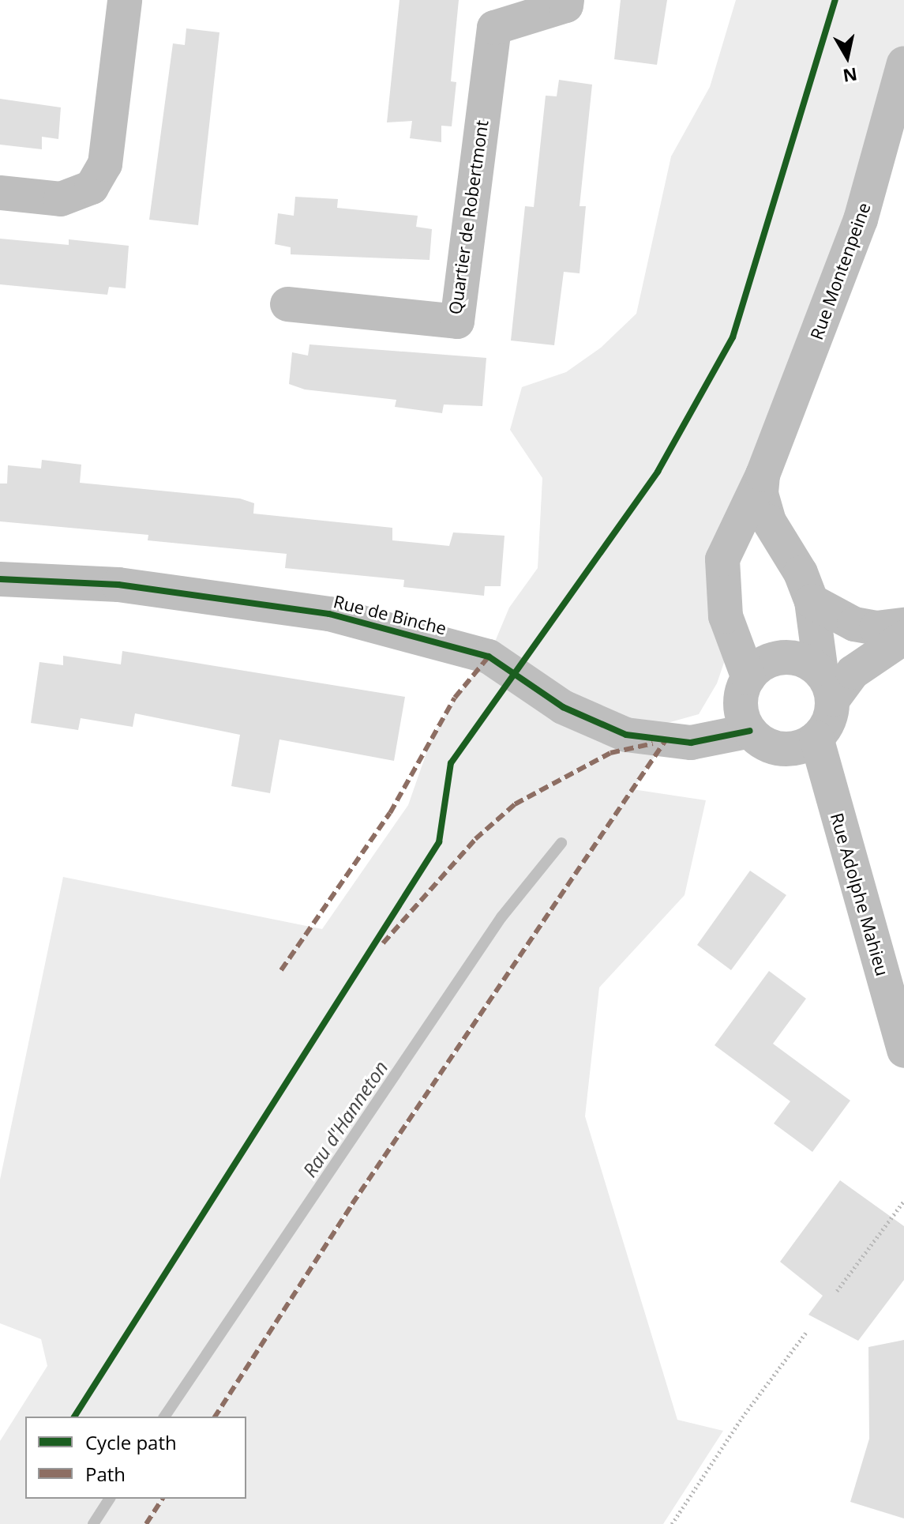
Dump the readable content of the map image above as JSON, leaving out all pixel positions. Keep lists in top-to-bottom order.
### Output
{
  "streets": {
    "street": [
      "Quartier de Robertmont",
      "Rue Montenpeine",
      "Rue de Binche",
      "Rue Adolphe Mahieu"
    ]
  },
  "crossings": [
    ["Rue Montenpeine", "Rue de Binche"],
    ["Rue Montenpeine", "Rue Adolphe Mahieu"],
    ["Rue de Binche", "Rue Adolphe Mahieu"]
  ],
  "water": ["Rau d'Hanneton"],
  "legend": ["Cycle path", "Path"],
  "north": "bottom"
}
